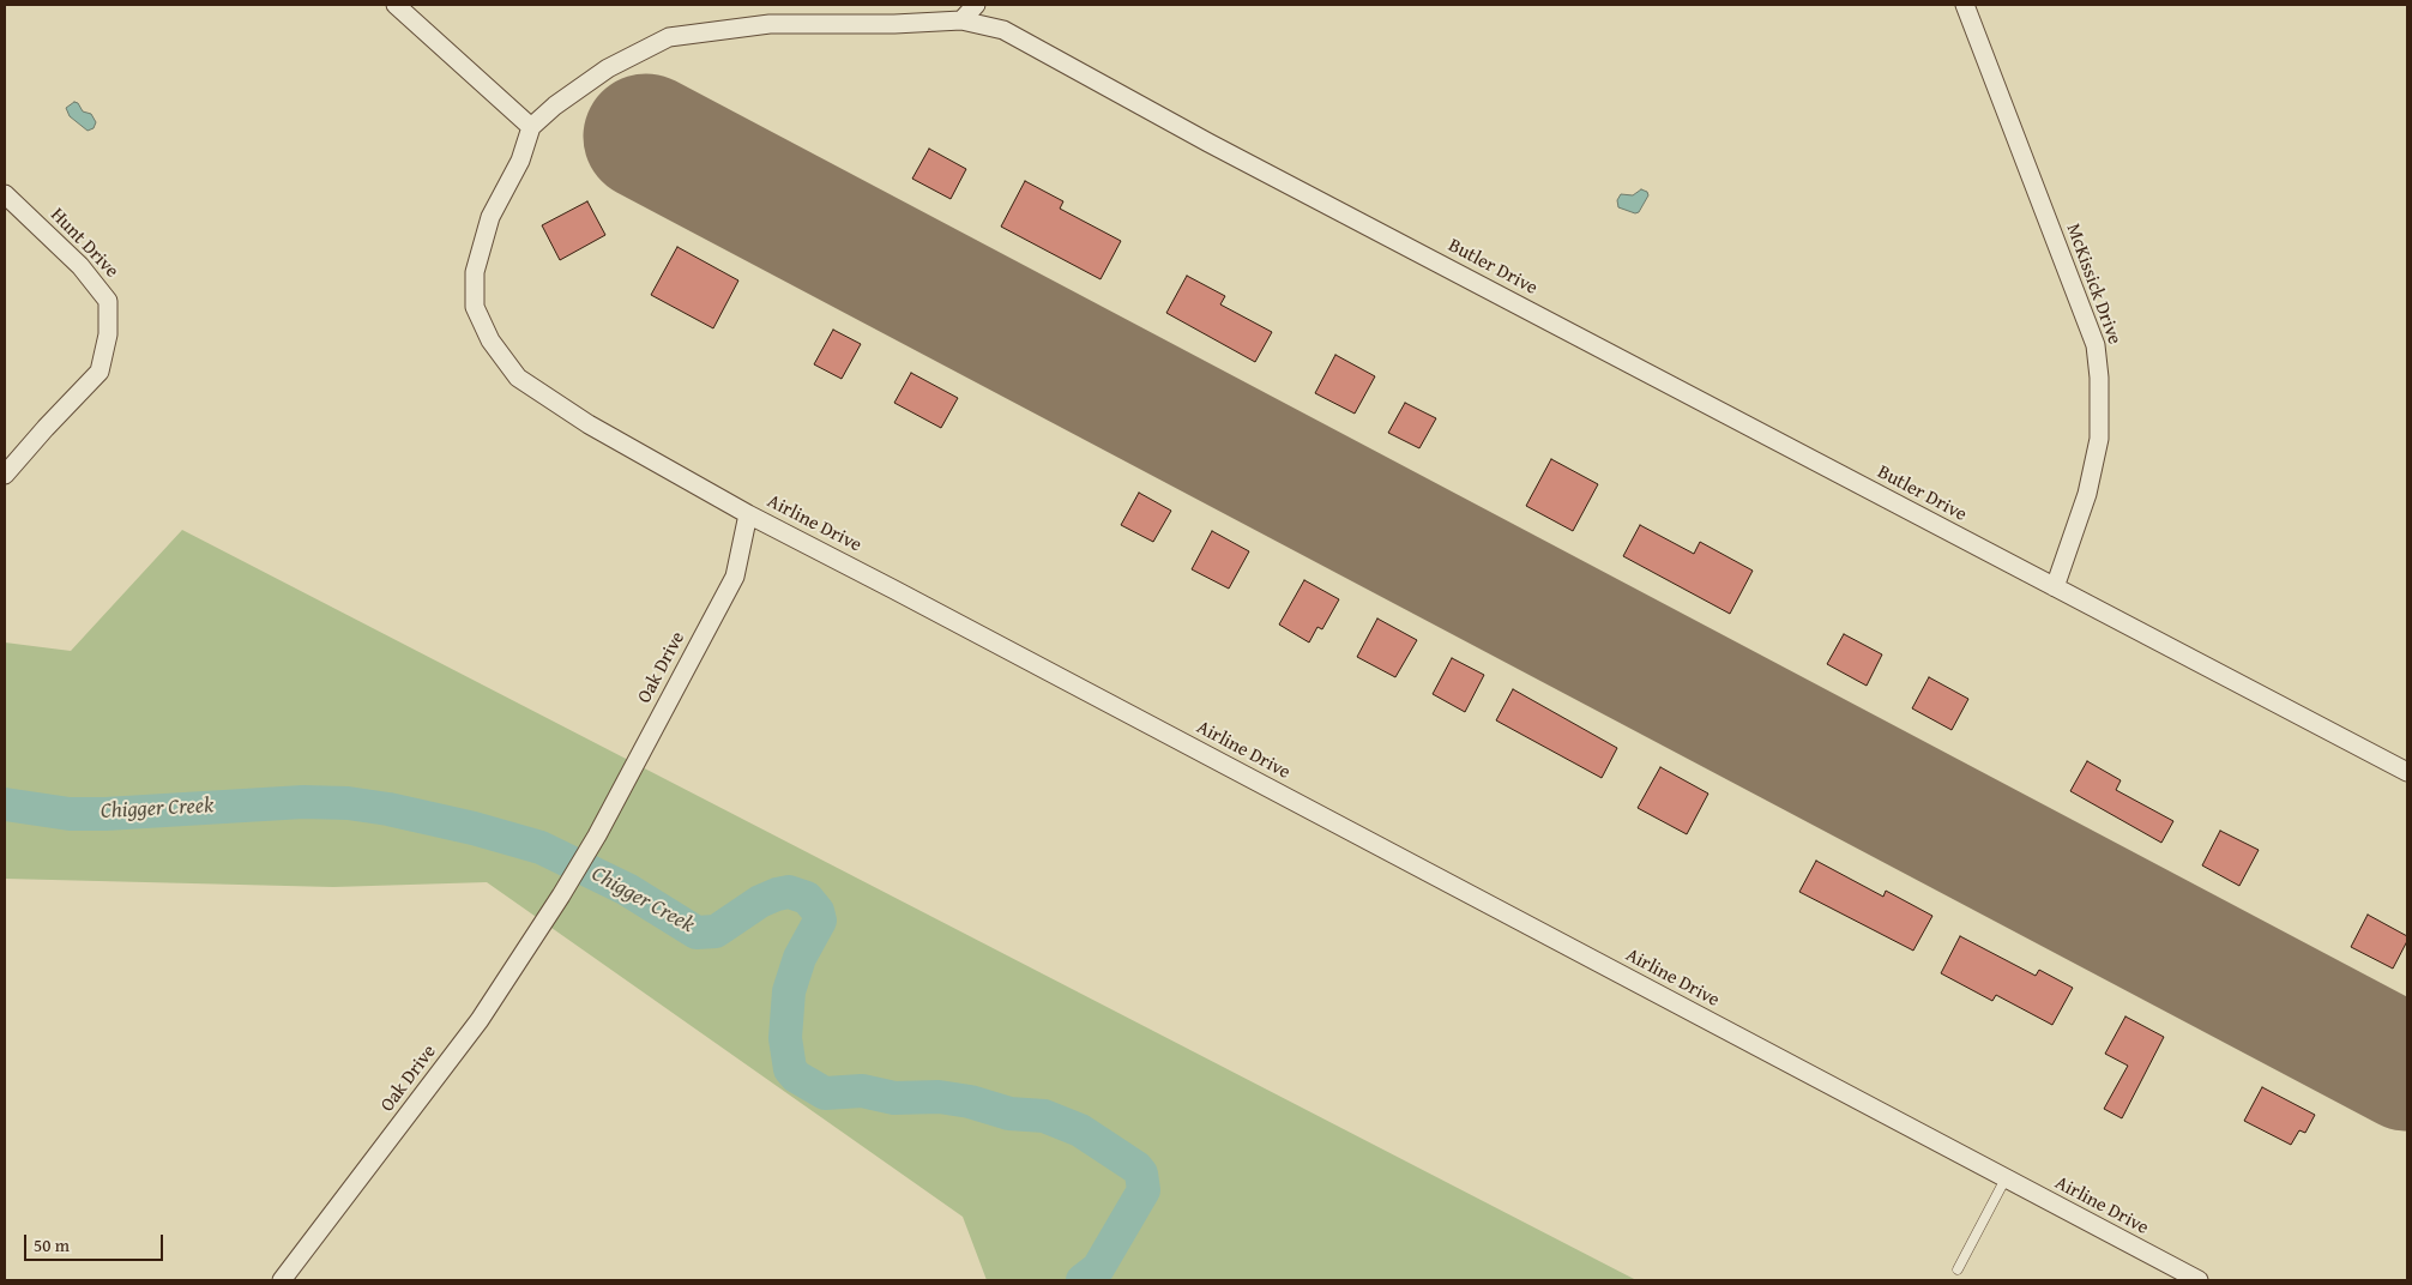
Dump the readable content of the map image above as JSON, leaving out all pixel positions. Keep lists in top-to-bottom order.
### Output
{
  "streets": {
    "street": [
      "Hunt Drive",
      "Butler Drive",
      "McKissick Drive",
      "Airline Drive",
      "Oak Drive"
    ]
  },
  "crossings": [
    ["Butler Drive", "McKissick Drive"],
    ["Butler Drive", "Airline Drive"],
    ["Airline Drive", "Oak Drive"]
  ],
  "water": ["Chigger Creek"],
  "scale_bar": "50 m"
}
